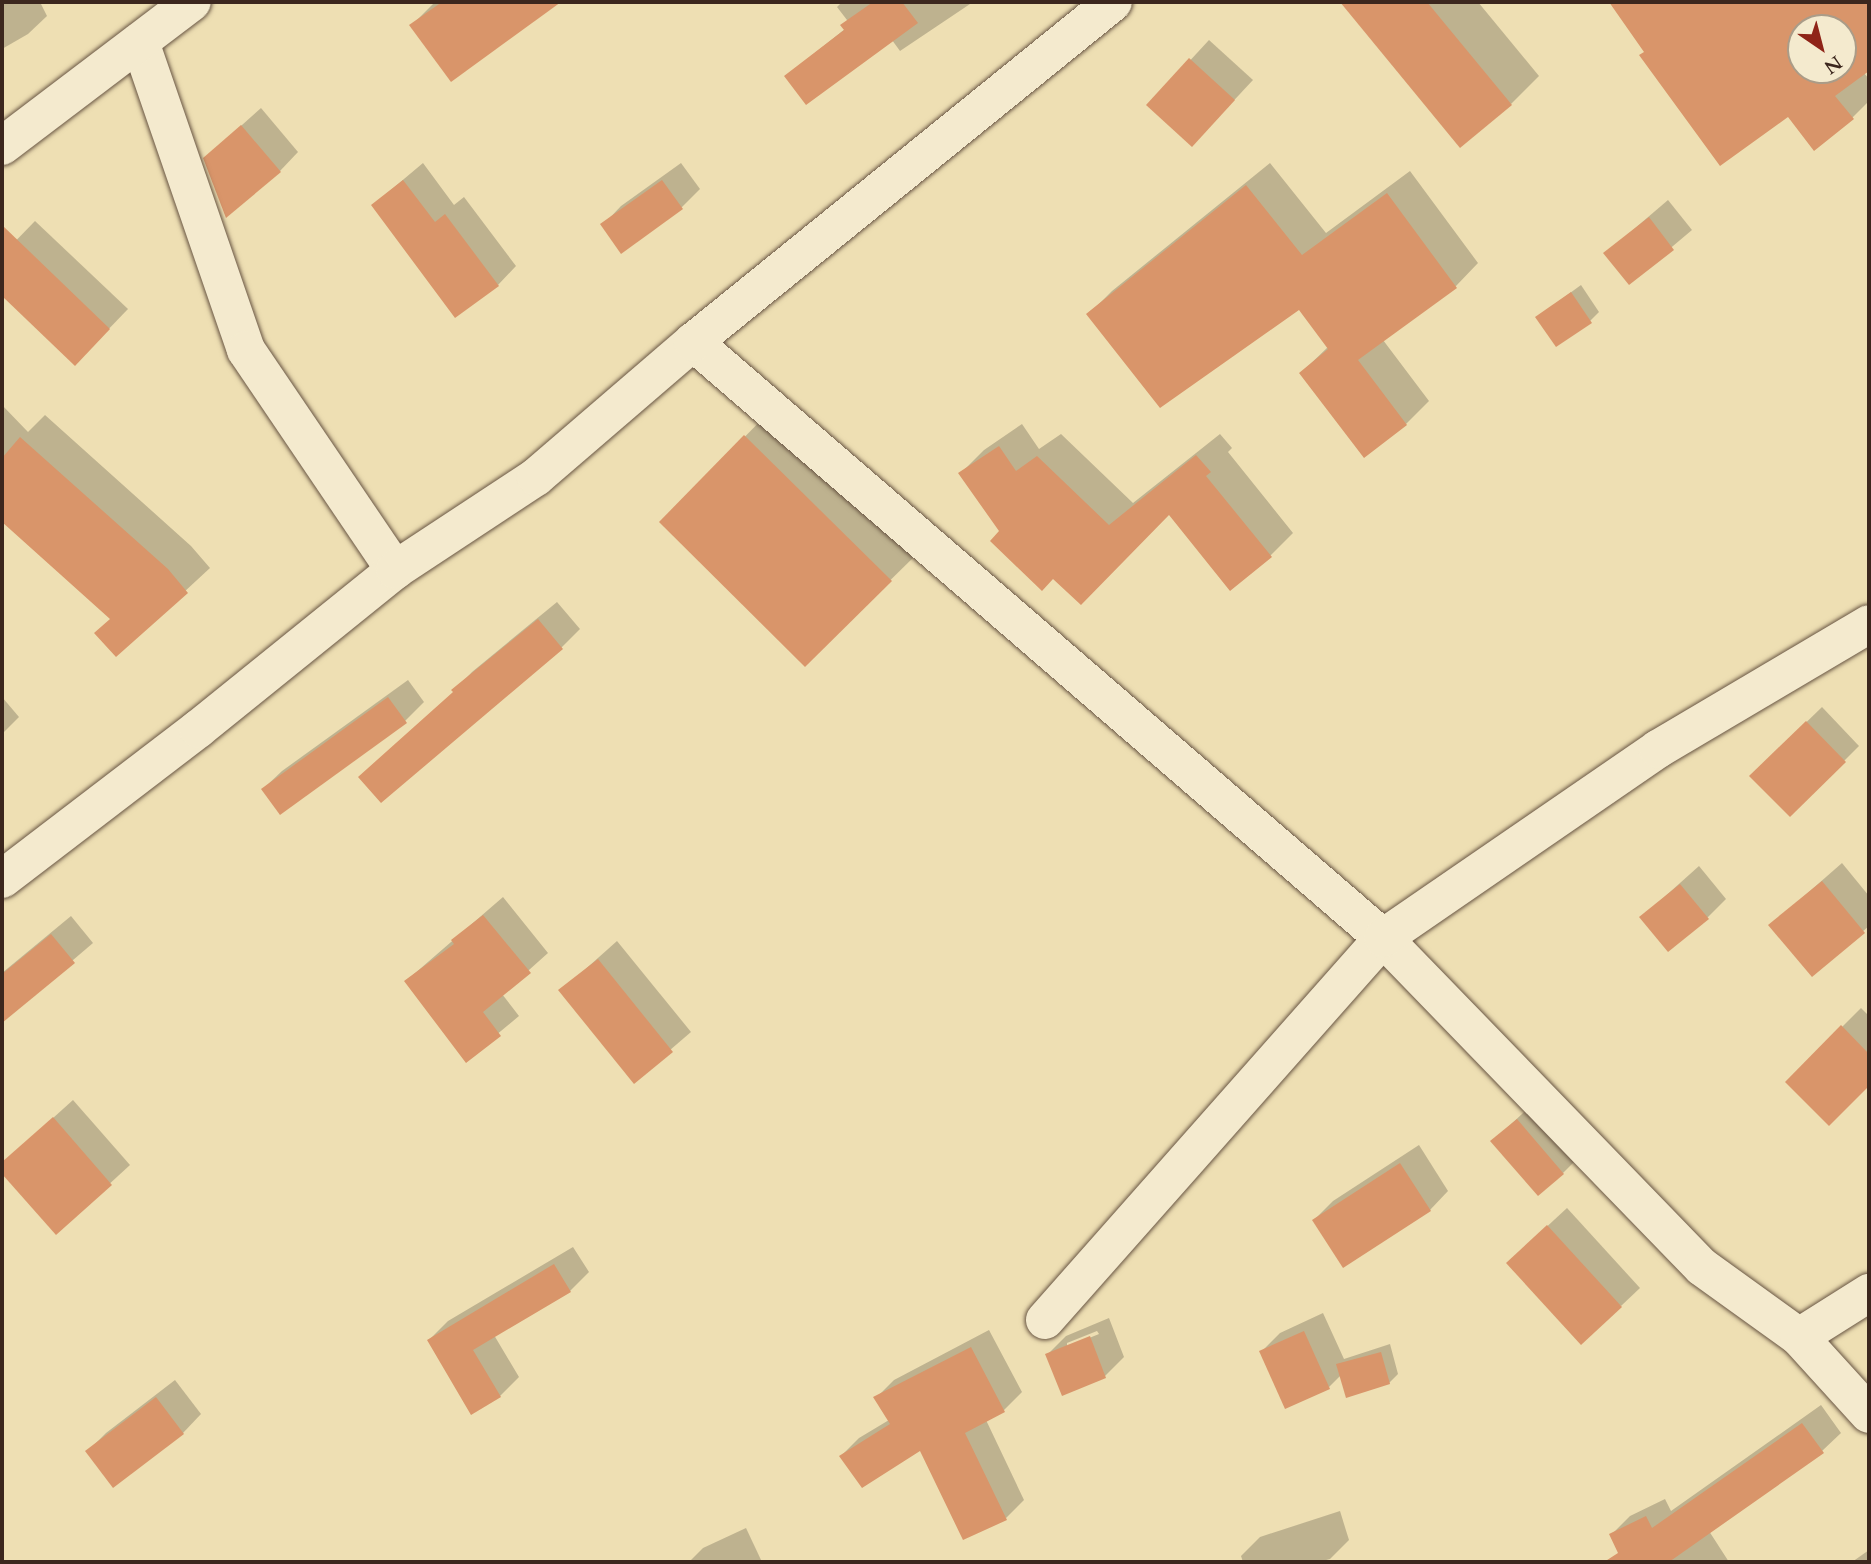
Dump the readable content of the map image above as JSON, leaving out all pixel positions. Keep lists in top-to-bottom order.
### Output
{
  "north": "bottom right"
}
